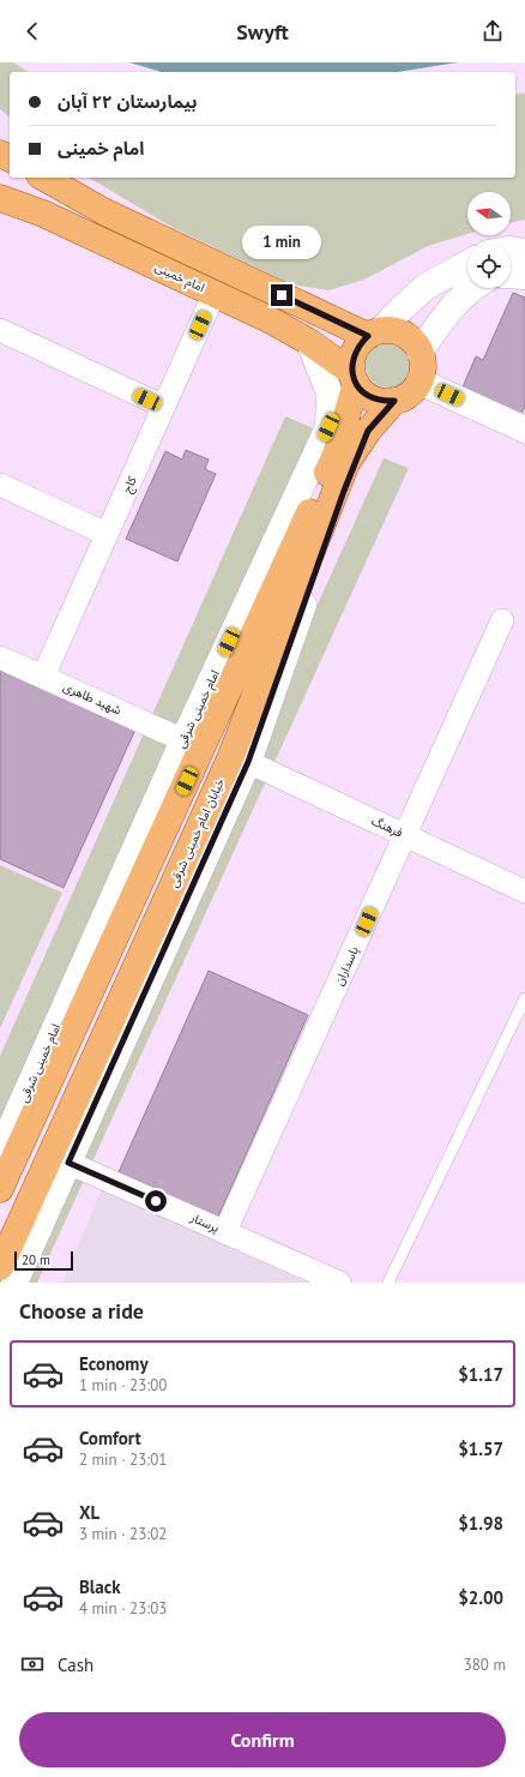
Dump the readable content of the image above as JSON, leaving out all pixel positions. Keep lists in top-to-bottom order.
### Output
{
  "streets": {
    "main road": ["امام خمینی", "امام خمینی شرقی", "خیابان امام خمینی شرقی"],
    "street": [
      "کاج",
      "شهید طاهری",
      "فرهنگ",
      "پاسداران",
      "پرستار"
    ]
  },
  "crossings": [
    ["امام خمینی", "کاج"],
    ["امام خمینی", "امام خمینی شرقی"],
    ["امام خمینی", "خیابان امام خمینی شرقی"],
    ["کاج", "شهید طاهری"],
    ["شهید طاهری", "امام خمینی شرقی"],
    ["فرهنگ", "پاسداران"],
    ["پاسداران", "پرستار"]
  ],
  "scale_bar": "20 m",
  "north": "left",
  "page": {
    "header": "Swyft",
    "banner": ["بیمارستان ۲۲ آبان", "امام خمینی"],
    "bubble": "1 min",
    "scale": "20 m",
    "heading": "Choose a ride",
    "list": [
      {
        "name": "Economy",
        "note": "1 min · 23:00",
        "value": "$1.17"
      },
      {
        "name": "Comfort",
        "note": "2 min · 23:01",
        "value": "$1.57"
      },
      {
        "name": "XL",
        "note": "3 min · 23:02",
        "value": "$1.98"
      },
      {
        "name": "Black",
        "note": "4 min · 23:03",
        "value": "$2.00"
      }
    ],
    "pay": ["Cash", "380 m"],
    "buttons": "Confirm"
  }
}
